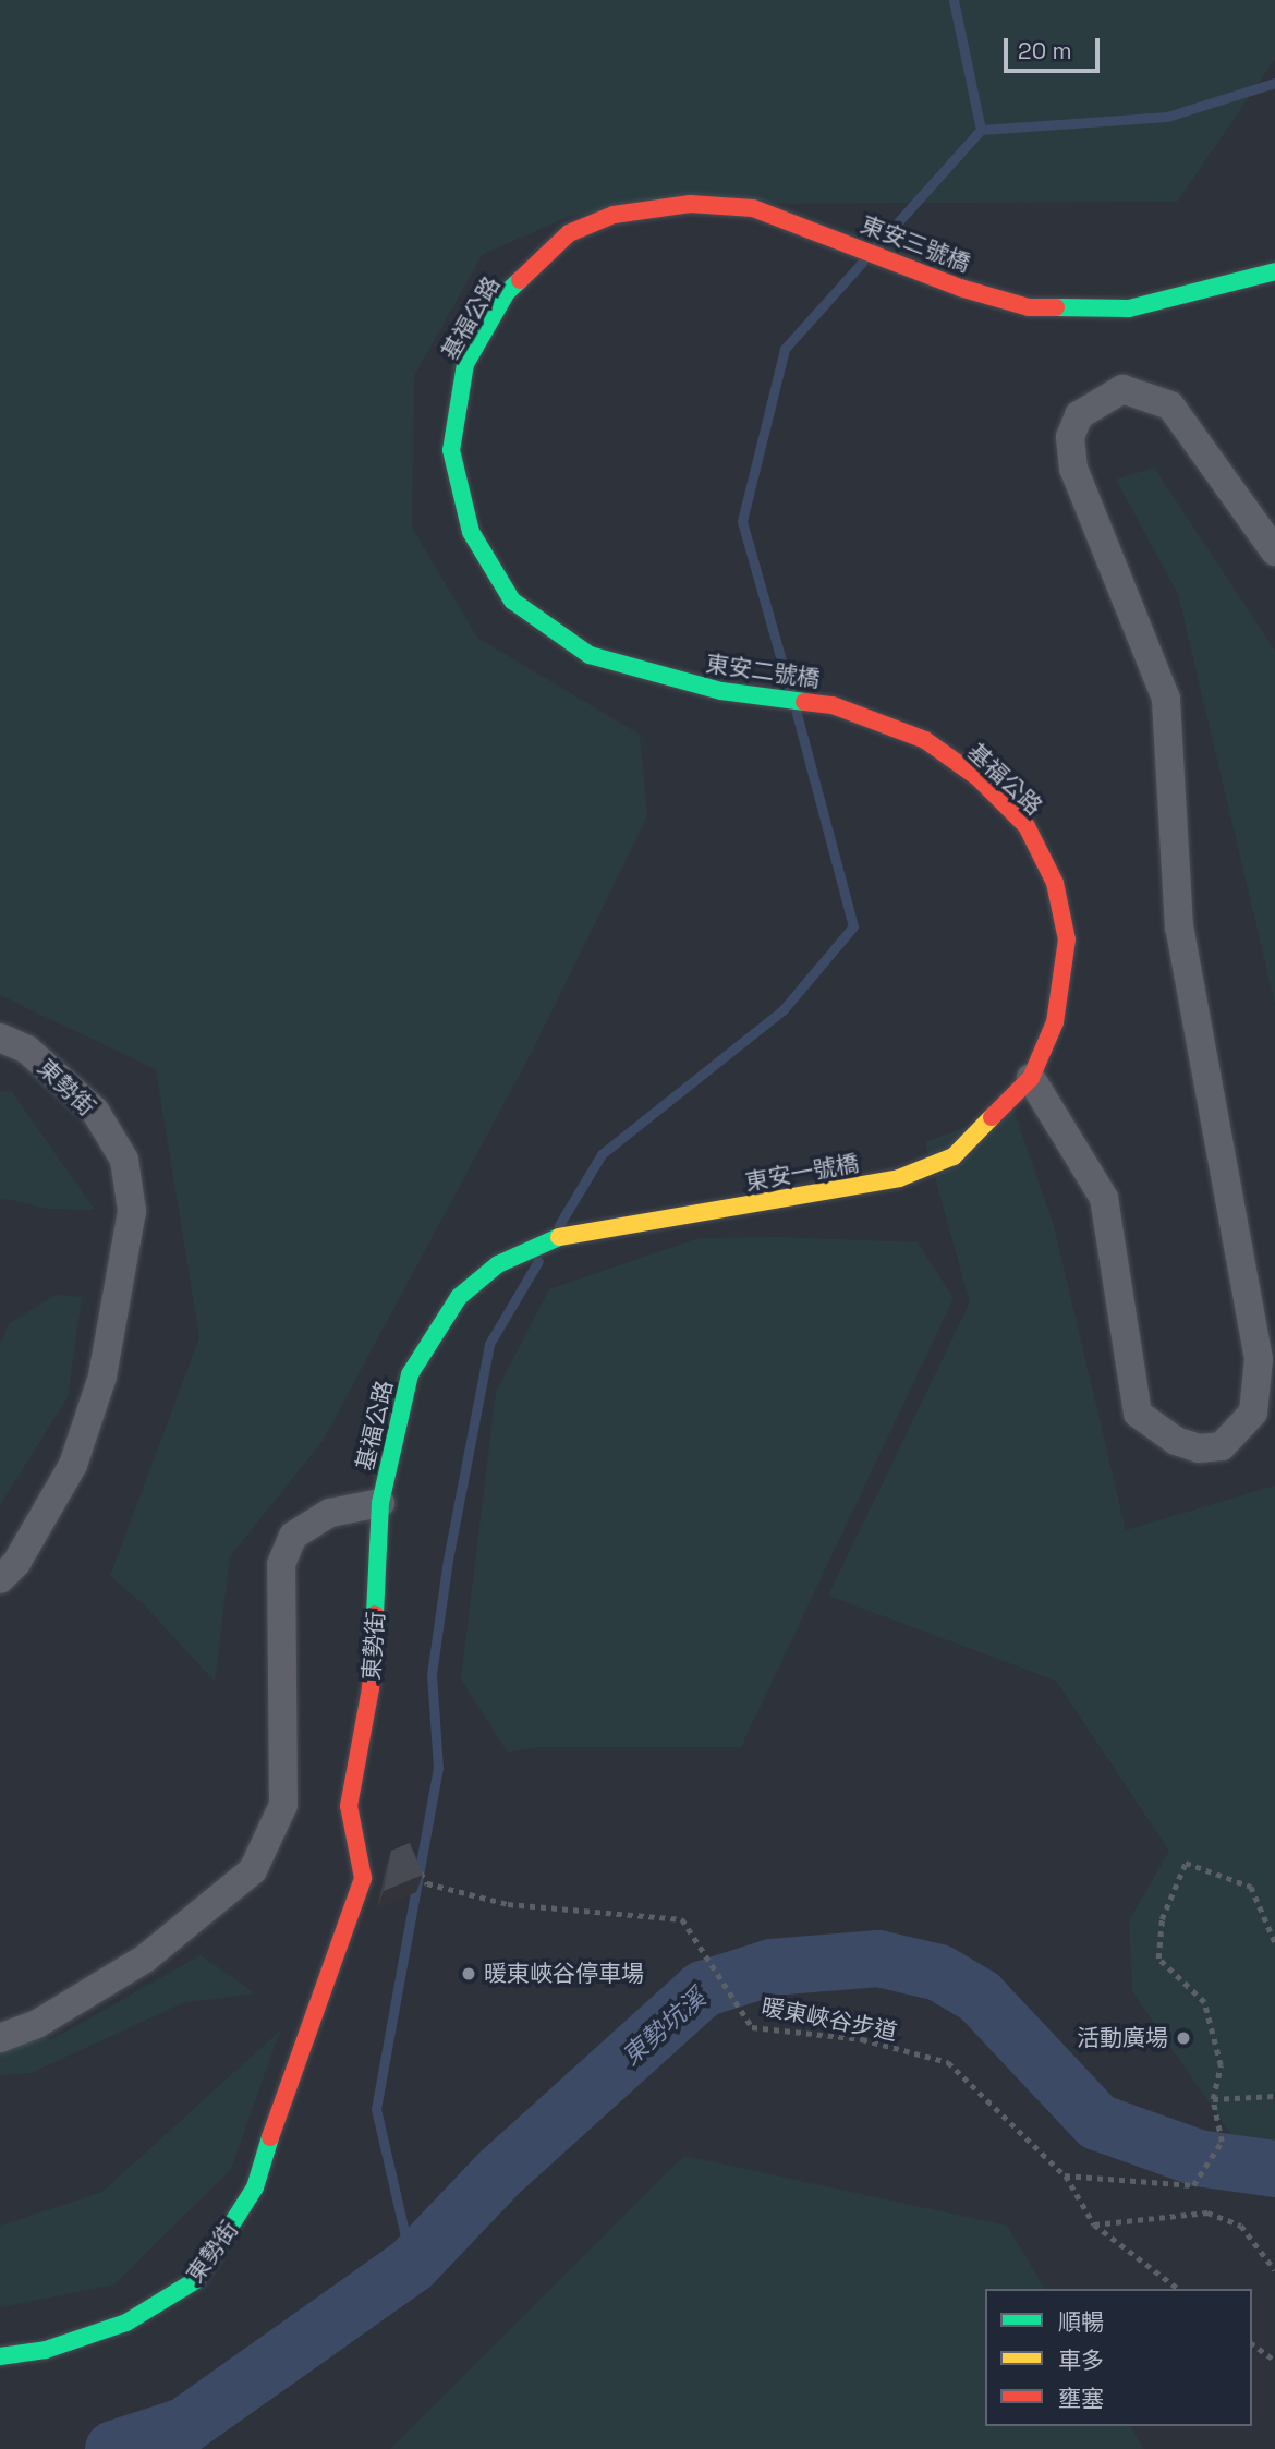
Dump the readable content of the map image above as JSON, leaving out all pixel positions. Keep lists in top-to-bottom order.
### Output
{
  "streets": {
    "main road": [
      "東安三號橋",
      "基福公路",
      "東安二號橋",
      "東勢街",
      "東安一號橋"
    ],
    "path": ["暖東峽谷步道"]
  },
  "crossings": [
    ["東安三號橋", "基福公路"],
    ["基福公路", "東安二號橋"],
    ["基福公路", "東勢街"],
    ["基福公路", "東安一號橋"]
  ],
  "water": ["東勢坑溪"],
  "places": ["暖東峽谷停車場", "活動廣場"],
  "legend": ["順暢", "車多", "壅塞"],
  "scale_bar": "20 m"
}
